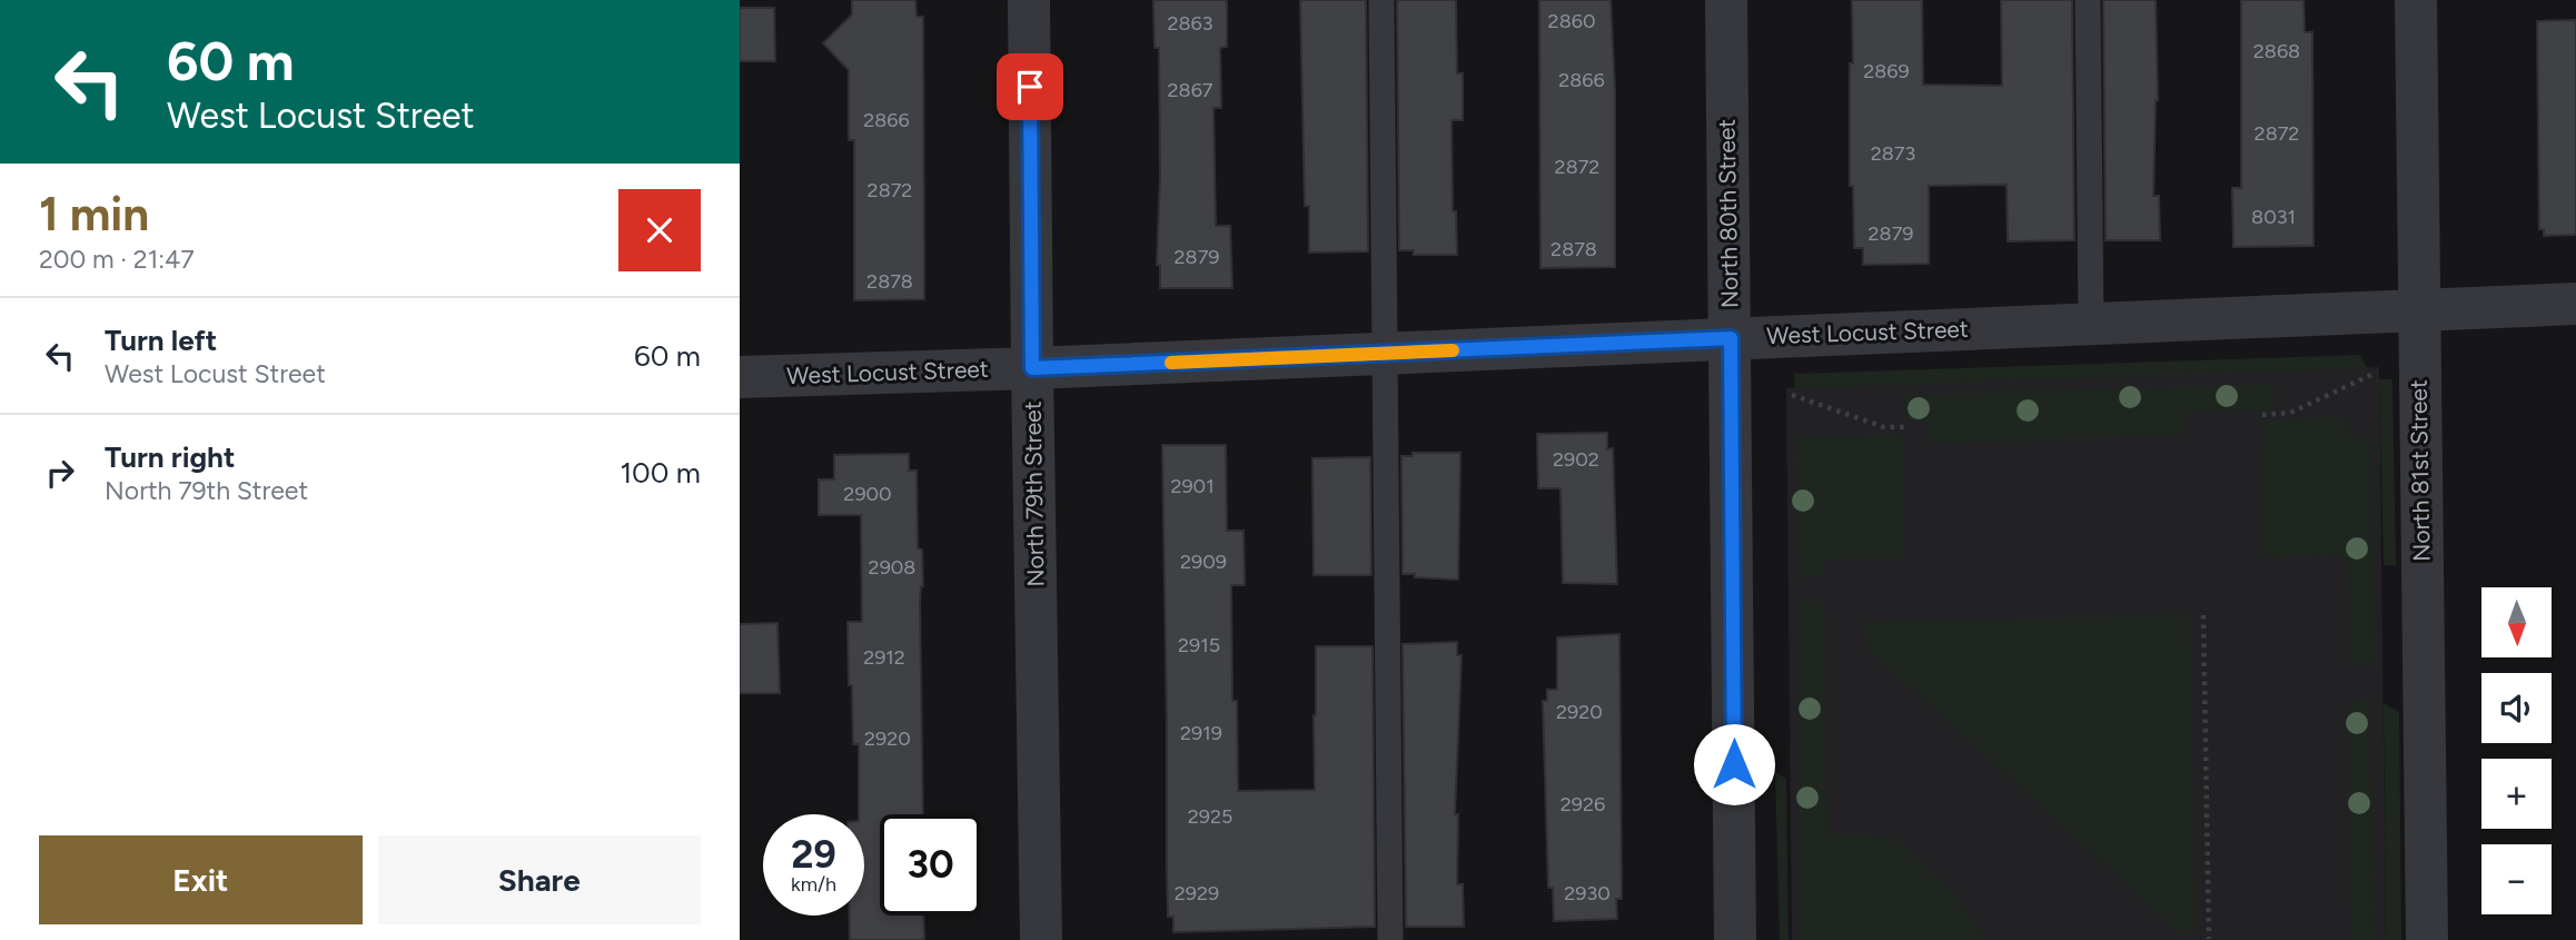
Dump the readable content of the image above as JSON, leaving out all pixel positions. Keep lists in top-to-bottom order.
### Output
{
  "streets": {
    "street": [
      "North 80th Street",
      "West Locust Street",
      "North 81st Street",
      "North 79th Street"
    ]
  },
  "crossings": [
    ["North 80th Street", "West Locust Street"],
    ["West Locust Street", "North 81st Street"],
    ["West Locust Street", "North 79th Street"]
  ],
  "house_numbers": [
    "2860",
    "2863",
    "2868",
    "2869",
    "2866",
    "2867",
    "2866",
    "2872",
    "2873",
    "2872",
    "2872",
    "8031",
    "2879",
    "2878",
    "2879",
    "2878",
    "2902",
    "2901",
    "2900",
    "2909",
    "2908",
    "2915",
    "2912",
    "2920",
    "2919",
    "2920",
    "2926",
    "2925",
    "2929",
    "2930"
  ],
  "north": "bottom",
  "page": {
    "turn": ["60 m", "West Locust Street"],
    "heading": ["1 min", "200 m · 21:47"],
    "list": [
      {
        "name": "Turn left",
        "note": "West Locust Street",
        "value": "60 m"
      },
      {
        "name": "Turn right",
        "note": "North 79th Street",
        "value": "100 m"
      }
    ],
    "map_buttons": ["+", "−"],
    "speed": "29 km/h",
    "limit": "30",
    "buttons": ["Exit", "Share"]
  }
}
